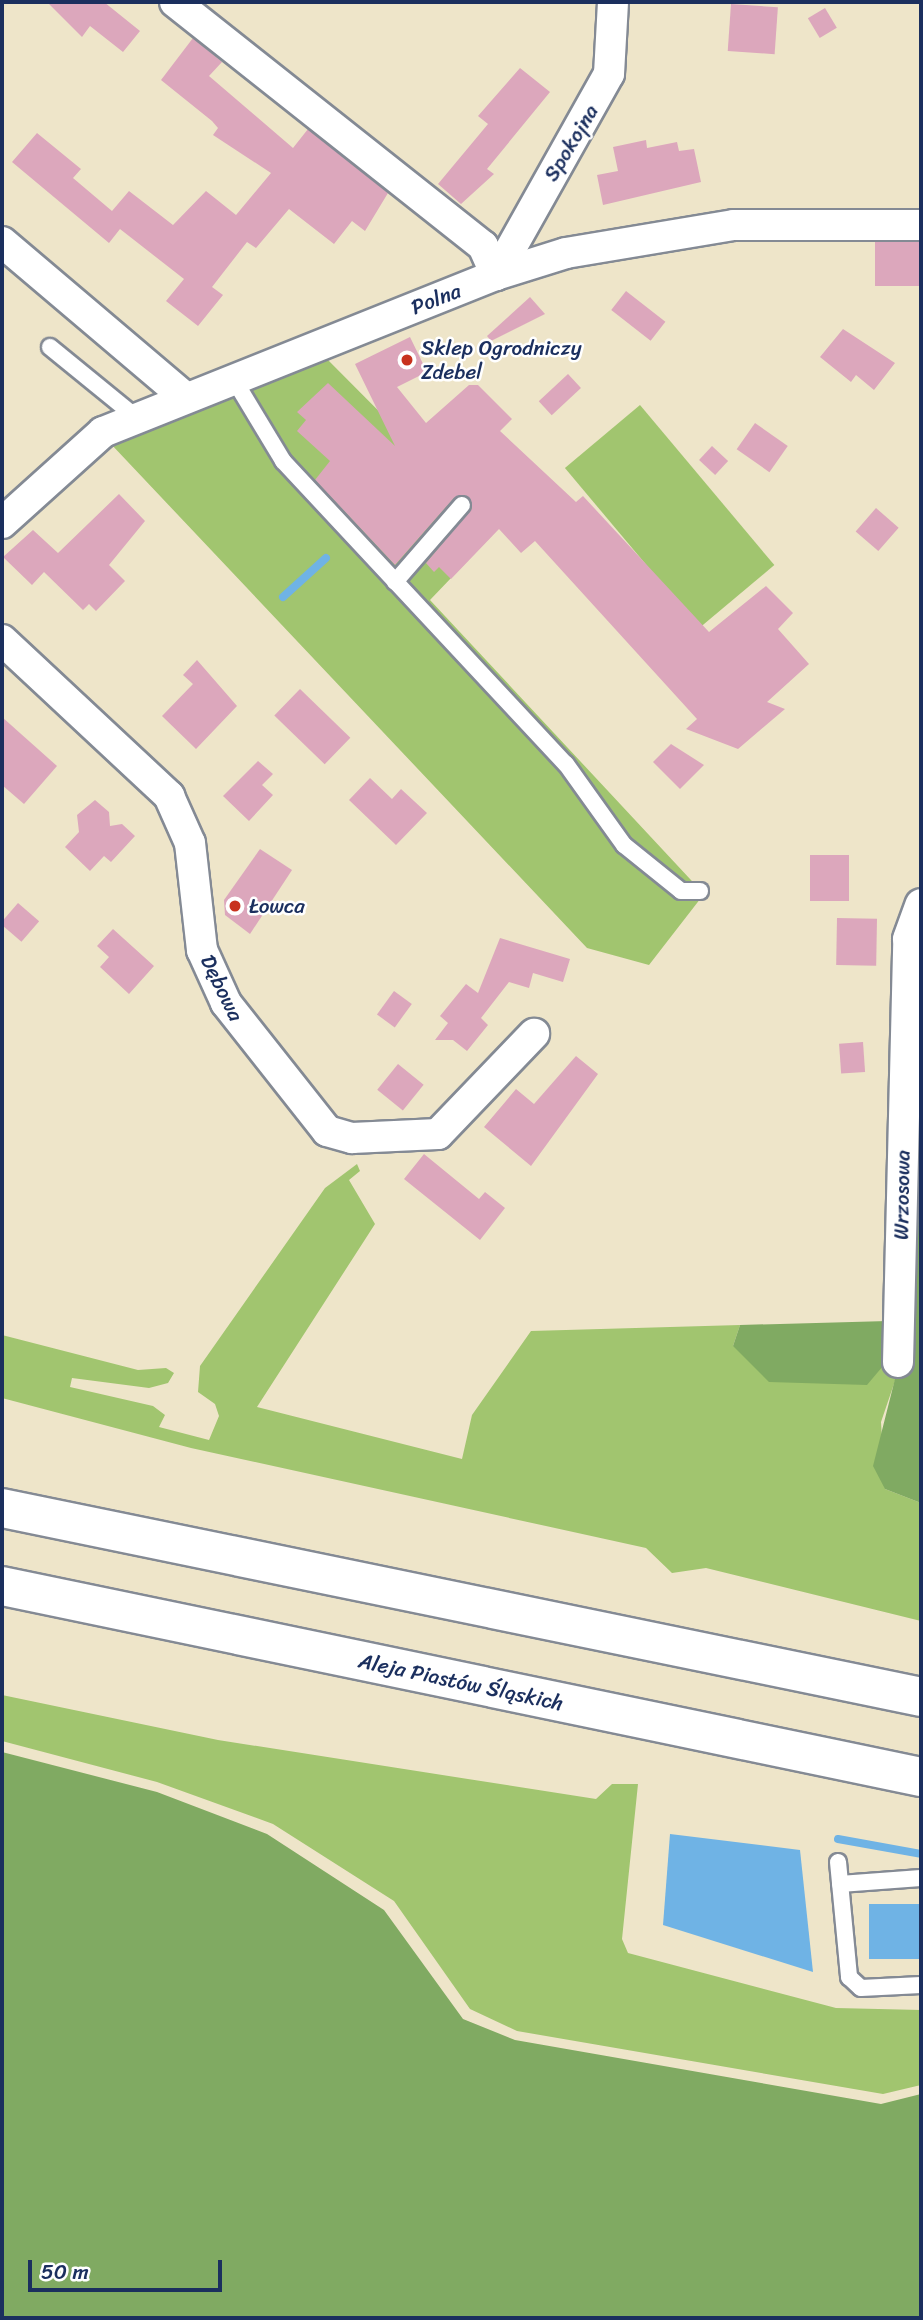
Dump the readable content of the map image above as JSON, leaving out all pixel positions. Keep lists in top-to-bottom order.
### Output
{
  "streets": {
    "highway": ["Aleja Piastów Śląskich"],
    "street": [
      "Spokojna",
      "Polna",
      "Dębowa",
      "Wrzosowa"
    ]
  },
  "crossings": [
    ["Spokojna", "Polna"]
  ],
  "places": ["Sklep Ogrodniczy Zdebel", "Łowca"],
  "scale_bar": "50 m"
}
